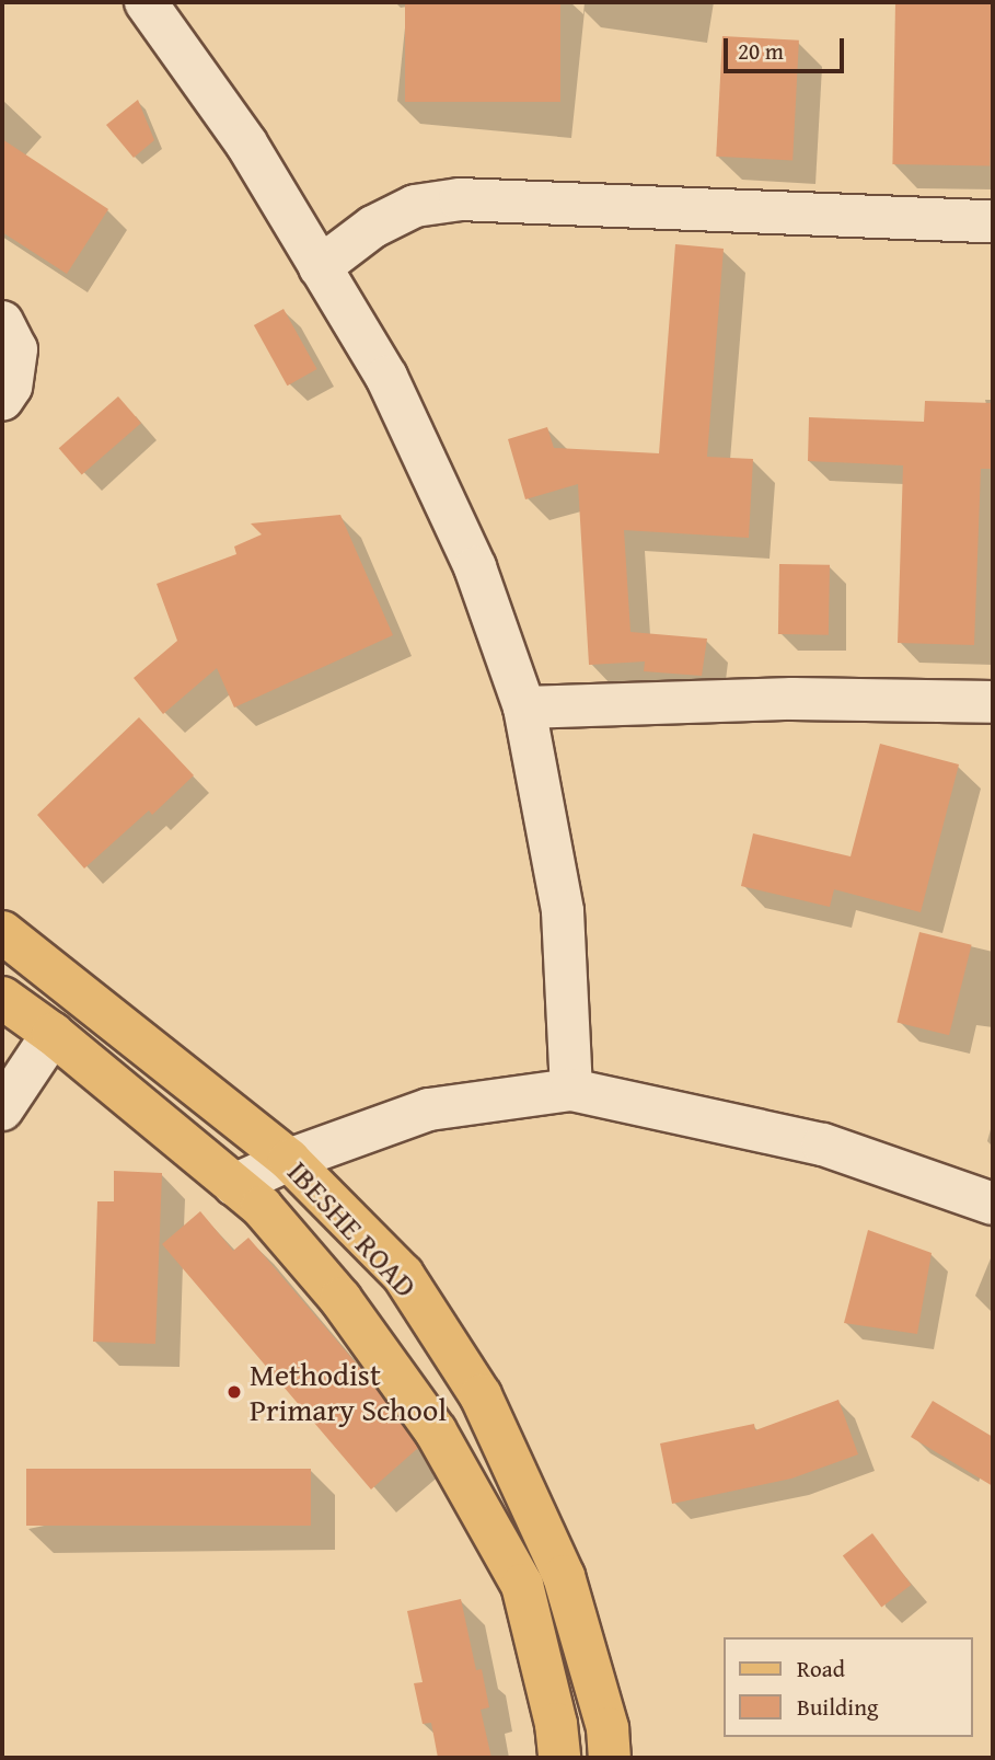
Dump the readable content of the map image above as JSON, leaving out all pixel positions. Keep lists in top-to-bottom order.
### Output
{
  "streets": {
    "main road": ["IBESHE ROAD"]
  },
  "places": ["Methodist Primary School"],
  "legend": ["Road", "Building"],
  "scale_bar": "20 m"
}
